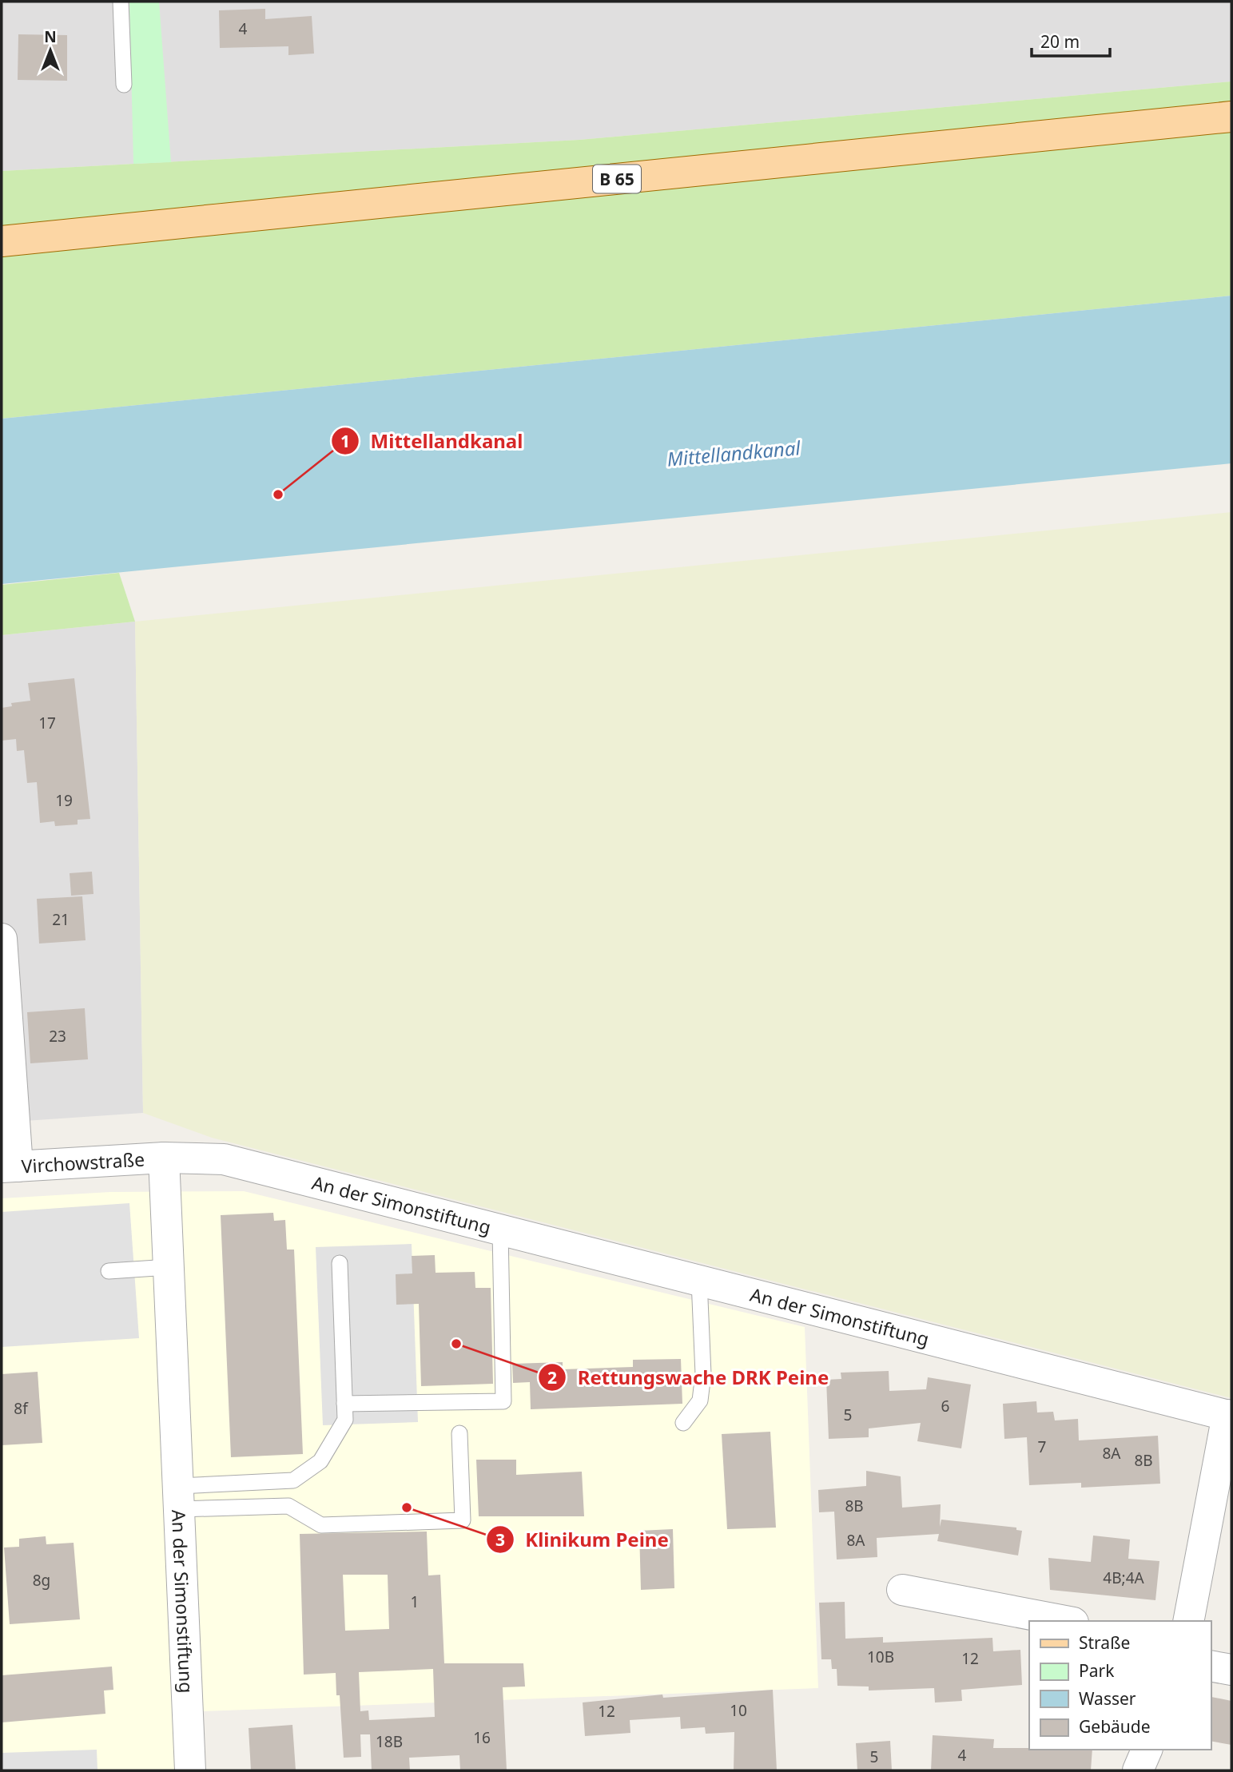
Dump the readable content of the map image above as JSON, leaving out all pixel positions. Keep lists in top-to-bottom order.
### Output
{
  "streets": {
    "main road": ["B 65"],
    "street": ["Virchowstraße", "An der Simonstiftung"]
  },
  "crossings": [
    ["Virchowstraße", "An der Simonstiftung"]
  ],
  "water": ["Mittellandkanal"],
  "places": ["Mittellandkanal", "Rettungswache DRK Peine", "Klinikum Peine"],
  "house_numbers": [
    "4",
    "17",
    "19",
    "21",
    "23",
    "6",
    "8f",
    "5",
    "7",
    "8A",
    "8B",
    "8B",
    "8A",
    "4B;4A",
    "8g",
    "1",
    "10B",
    "12",
    "10",
    "12",
    "16",
    "18B",
    "4",
    "5"
  ],
  "legend": [
    "Straße",
    "Park",
    "Wasser",
    "Gebäude"
  ],
  "scale_bar": "20 m",
  "north": "top"
}
